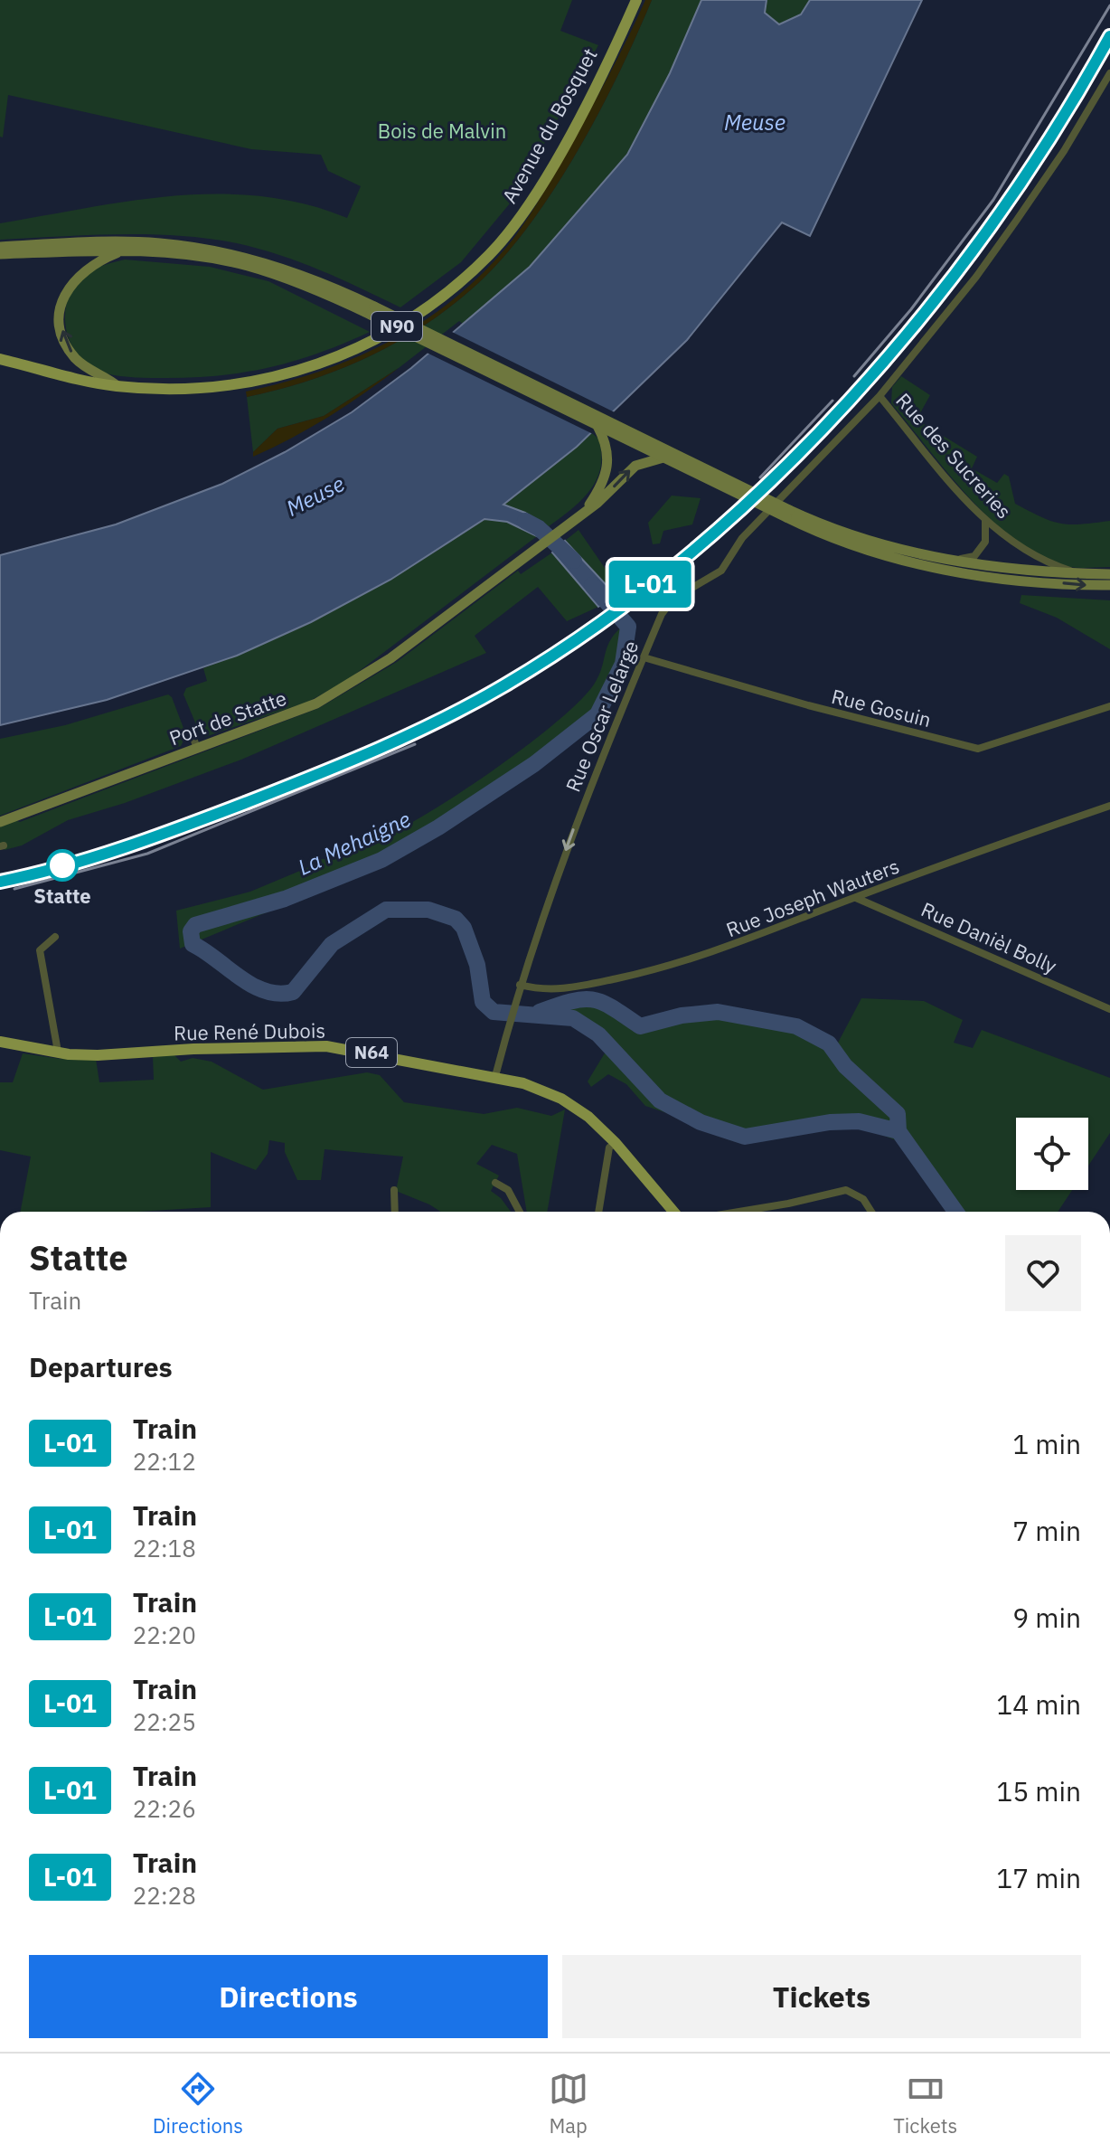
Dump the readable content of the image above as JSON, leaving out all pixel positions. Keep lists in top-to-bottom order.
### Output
{
  "streets": {
    "main road": [
      "Avenue du Bosquet",
      "N90",
      "Port de Statte",
      "Rue René Dubois",
      "N64"
    ],
    "street": [
      "Rue des Sucreries",
      "Rue Gosuin",
      "Rue Oscar Lelarge",
      "Rue Joseph Wauters",
      "Rue Danièl Bolly"
    ]
  },
  "crossings": [
    ["Rue des Sucreries", "Rue Oscar Lelarge"],
    ["Rue Gosuin", "Rue Oscar Lelarge"],
    ["Rue Oscar Lelarge", "Rue Joseph Wauters"],
    ["Rue Oscar Lelarge", "Rue René Dubois"],
    ["Rue Joseph Wauters", "Rue Danièl Bolly"],
    ["Rue René Dubois", "N64"]
  ],
  "one_way": ["Rue Oscar Lelarge"],
  "water": ["Meuse", "La Mehaigne"],
  "parks": ["Bois de Malvin"],
  "places": ["Statte"],
  "page": {
    "on_map": "L-01",
    "heading": [
      ["Statte", "Train"],
      "Departures"
    ],
    "list": [
      {
        "mark": "L-01",
        "name": "Train",
        "note": "22:12",
        "value": "1 min"
      },
      {
        "mark": "L-01",
        "name": "Train",
        "note": "22:18",
        "value": "7 min"
      },
      {
        "mark": "L-01",
        "name": "Train",
        "note": "22:20",
        "value": "9 min"
      },
      {
        "mark": "L-01",
        "name": "Train",
        "note": "22:25",
        "value": "14 min"
      },
      {
        "mark": "L-01",
        "name": "Train",
        "note": "22:26",
        "value": "15 min"
      },
      {
        "mark": "L-01",
        "name": "Train",
        "note": "22:28",
        "value": "17 min"
      }
    ],
    "buttons": ["Directions", "Tickets"],
    "tabs": ["Directions", "Map", "Tickets"]
  }
}
